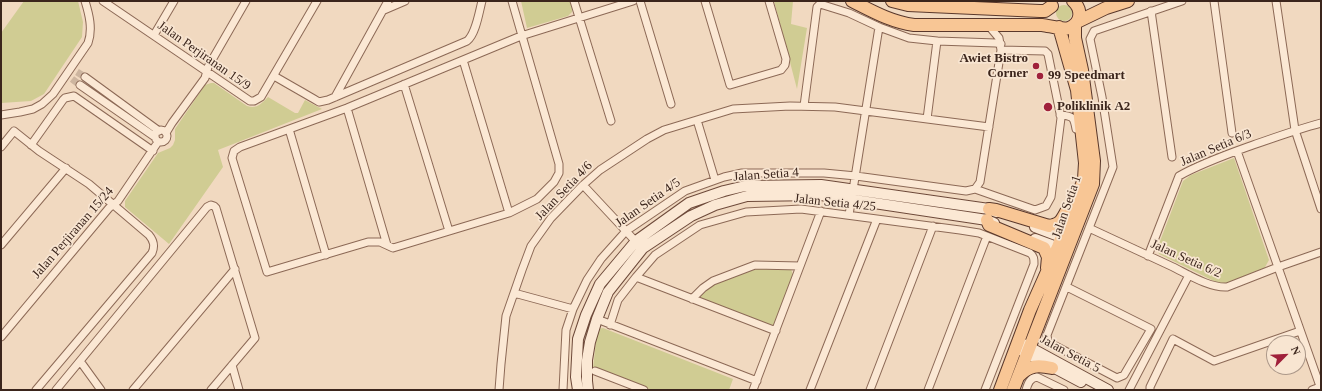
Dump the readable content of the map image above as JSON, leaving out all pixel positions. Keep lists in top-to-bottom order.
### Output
{
  "streets": {
    "main road": ["Jalan Setia 1"],
    "street": [
      "Jalan Perjiranan 15/9",
      "Jalan Setia 6/3",
      "Jalan Setia 4",
      "Jalan Setia 4/6",
      "Jalan Setia 4/5",
      "Jalan Setia 4/25",
      "Jalan Perjiranan 15/24",
      "Jalan Setia 6/2",
      "Jalan Setia 5"
    ]
  },
  "crossings": [
    ["Jalan Perjiranan 15/9", "Jalan Perjiranan 15/24"],
    ["Jalan Setia 6/3", "Jalan Setia 6/2"],
    ["Jalan Setia 4", "Jalan Setia 1"],
    ["Jalan Setia 1", "Jalan Setia 5"]
  ],
  "places": ["Awiet Bistro Corner", "99 Speedmart", "Poliklinik A2"],
  "north": "top right"
}
